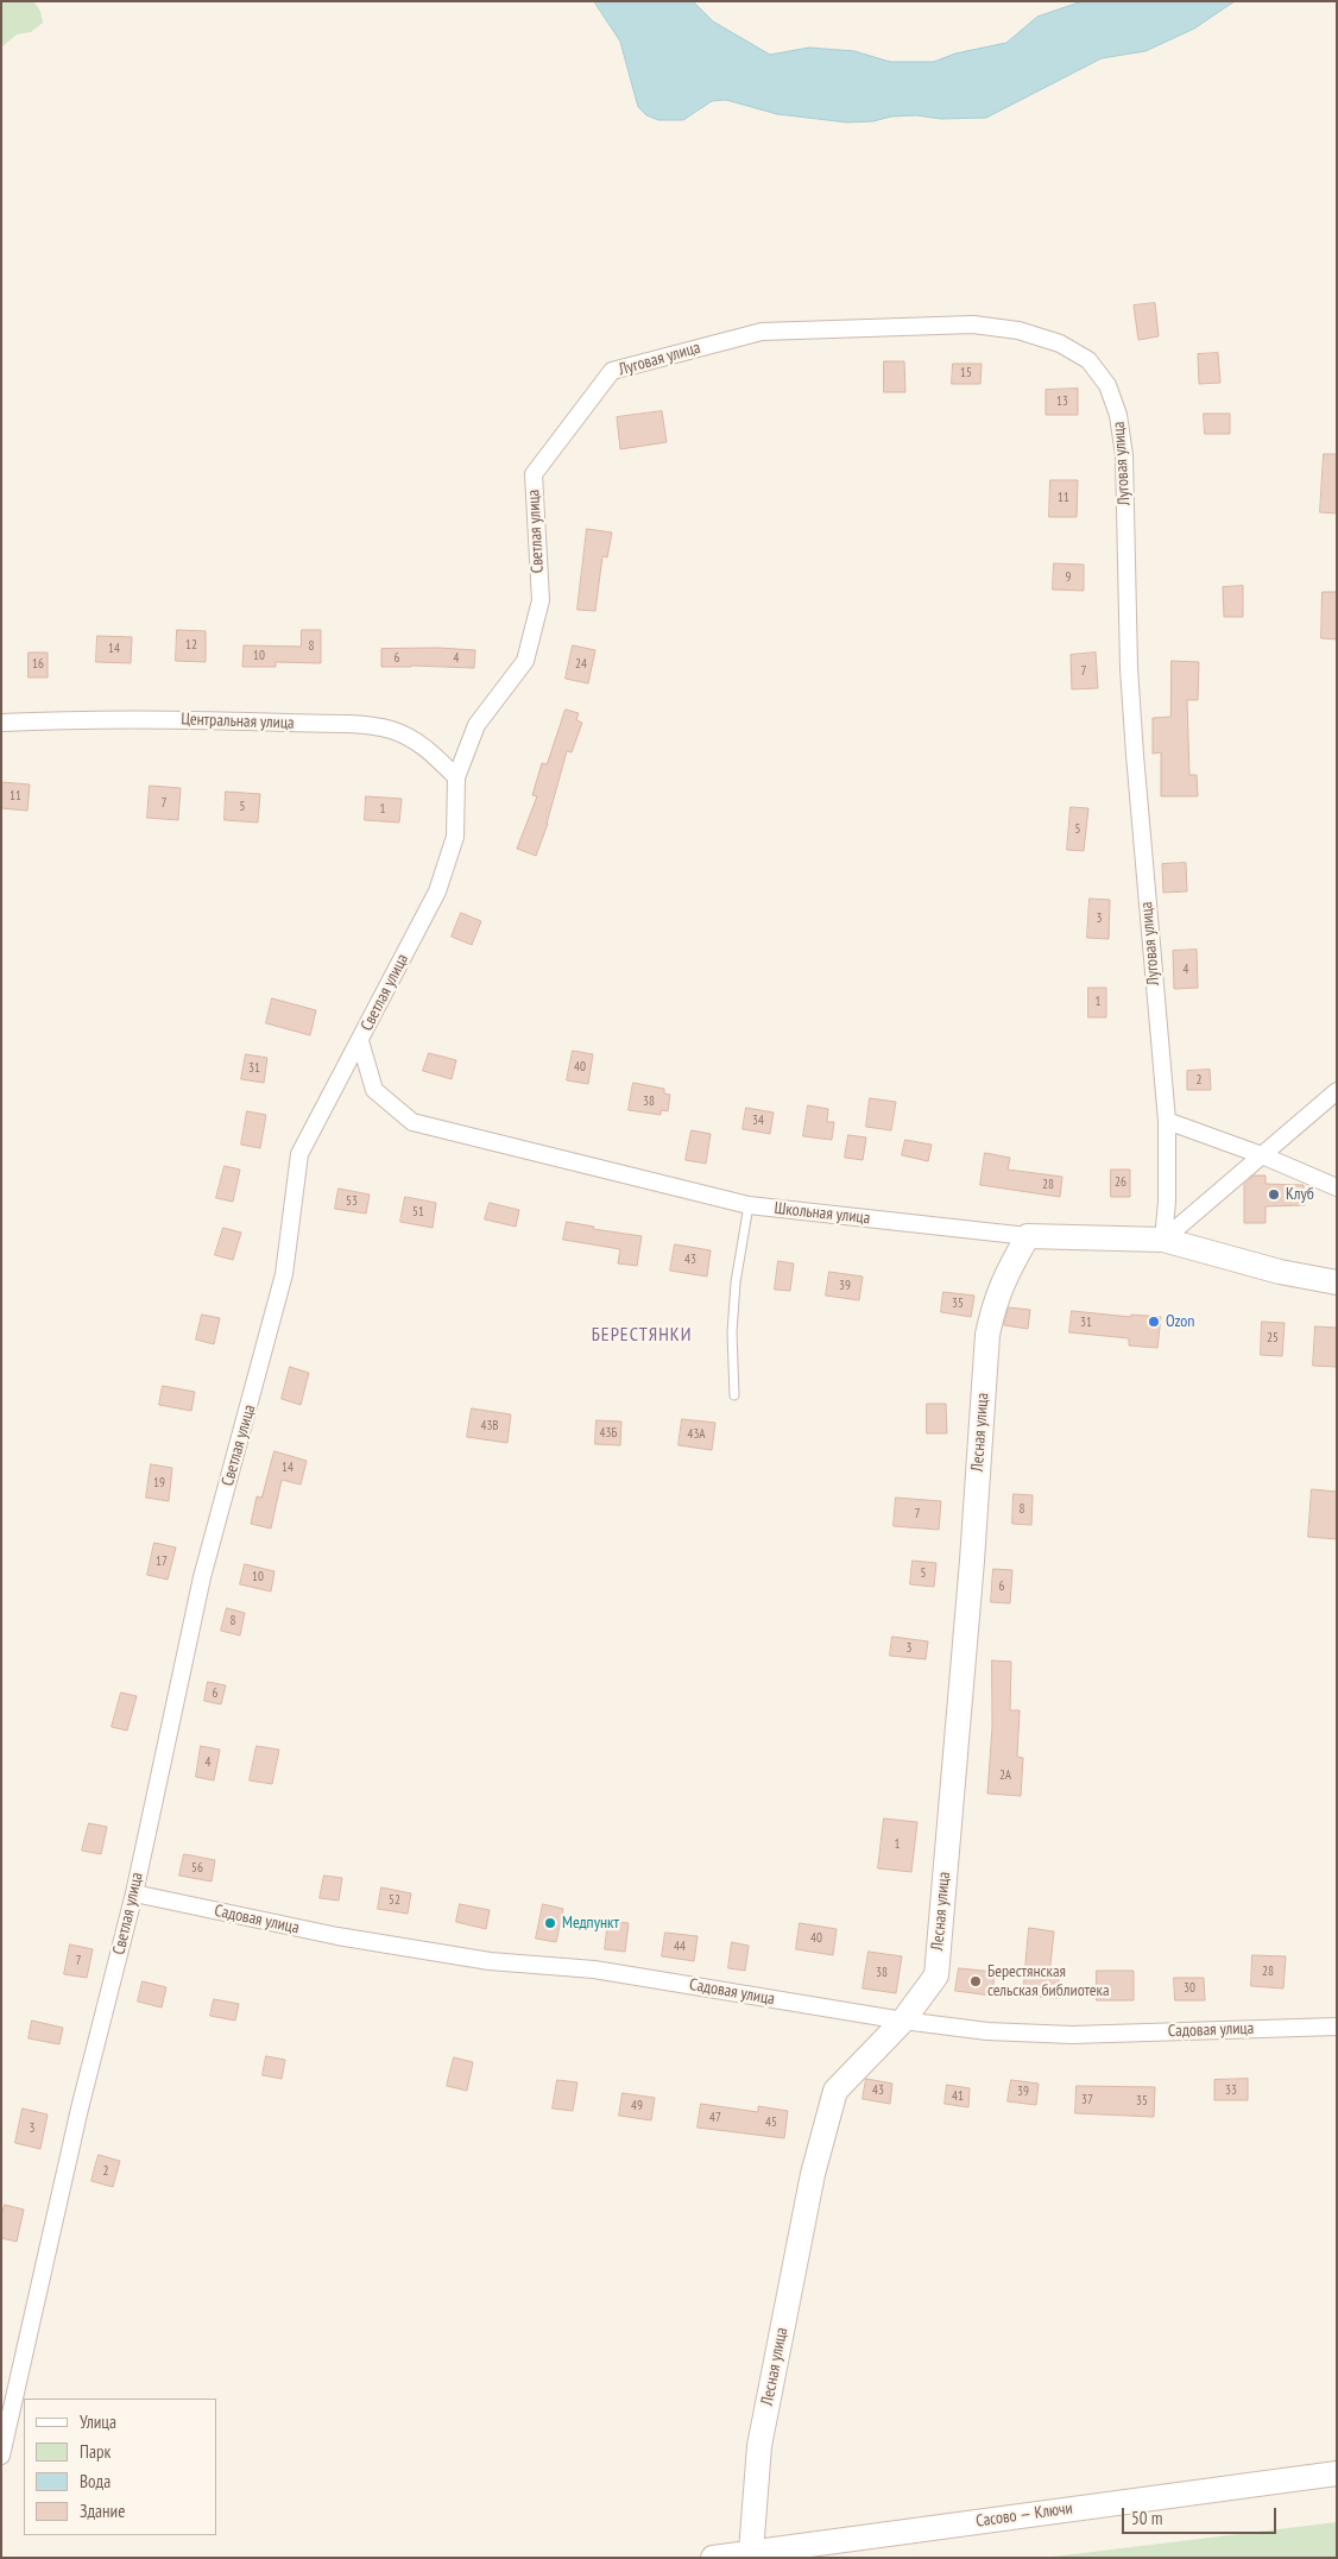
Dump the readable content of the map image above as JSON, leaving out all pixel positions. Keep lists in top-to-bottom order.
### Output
{
  "streets": {
    "street": [
      "Луговая улица",
      "Светлая улица",
      "Центральная улица",
      "Школьная улица",
      "Лесная улица",
      "Садовая улица",
      "Сасово — Ключи"
    ]
  },
  "crossings": [
    ["Луговая улица", "Светлая улица"],
    ["Луговая улица", "Школьная улица"],
    ["Светлая улица", "Центральная улица"],
    ["Светлая улица", "Школьная улица"],
    ["Светлая улица", "Садовая улица"],
    ["Школьная улица", "Лесная улица"],
    ["Лесная улица", "Садовая улица"],
    ["Лесная улица", "Сасово — Ключи"]
  ],
  "districts": ["БЕРЕСТЯНКИ"],
  "places": [
    "Клуб",
    "Ozon",
    "Медпункт",
    "Берестянская сельская библиотека"
  ],
  "house_numbers": [
    "15",
    "13",
    "11",
    "9",
    "12",
    "8",
    "14",
    "10",
    "6",
    "4",
    "16",
    "24",
    "7",
    "11",
    "7",
    "5",
    "1",
    "5",
    "3",
    "4",
    "1",
    "40",
    "31",
    "2",
    "38",
    "34",
    "26",
    "28",
    "53",
    "51",
    "43",
    "39",
    "35",
    "31",
    "25",
    "43В",
    "43Б",
    "43А",
    "14",
    "19",
    "8",
    "7",
    "17",
    "5",
    "10",
    "6",
    "8",
    "3",
    "6",
    "4",
    "2А",
    "1",
    "56",
    "52",
    "40",
    "44",
    "7",
    "28",
    "38",
    "30",
    "43",
    "33",
    "39",
    "41",
    "37",
    "35",
    "49",
    "47",
    "45",
    "3",
    "2"
  ],
  "legend": [
    "Улица",
    "Парк",
    "Вода",
    "Здание"
  ],
  "scale_bar": "50 m"
}
